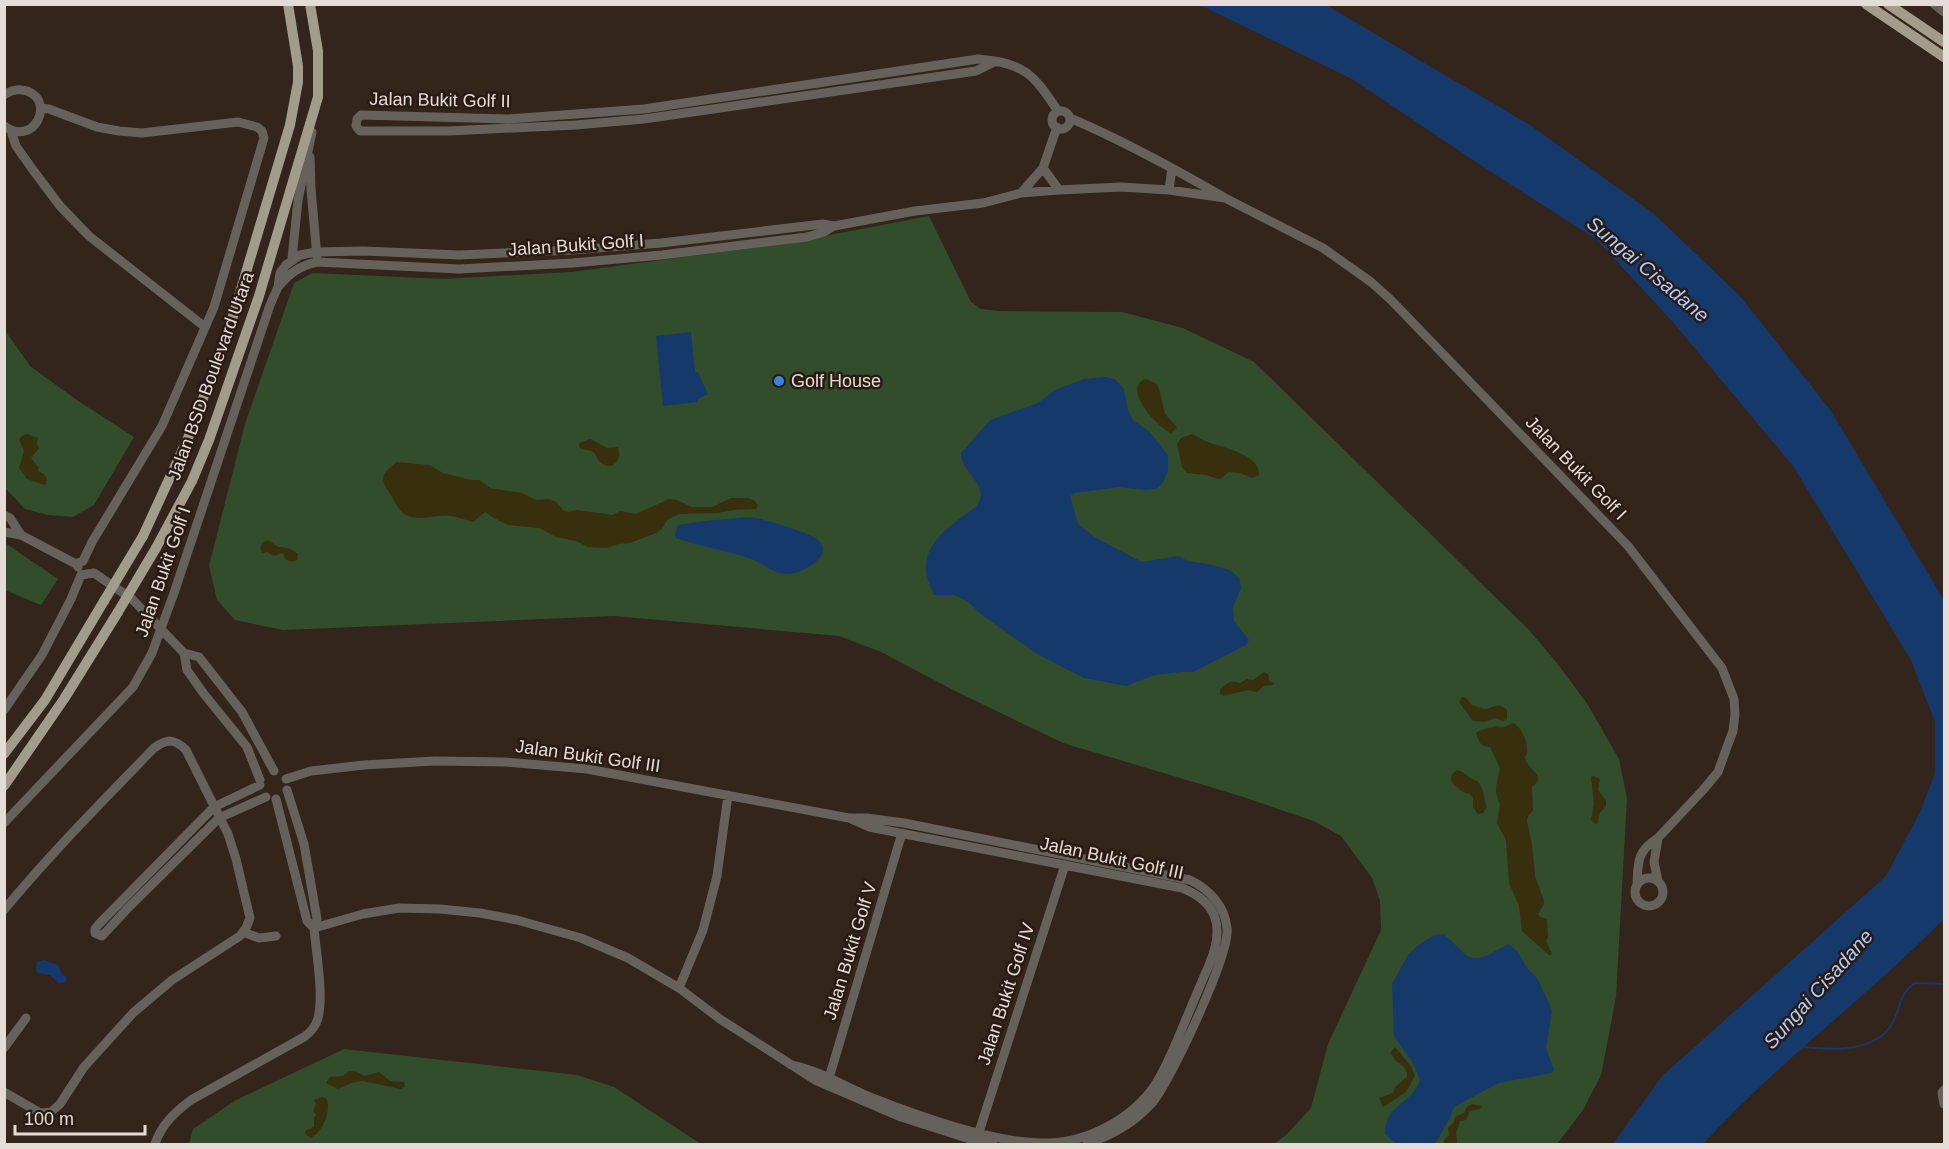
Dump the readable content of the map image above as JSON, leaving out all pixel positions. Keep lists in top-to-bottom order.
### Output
{
  "streets": {
    "main road": ["Jalan BSD Boulevard Utara"],
    "street": [
      "Jalan Bukit Golf II",
      "Jalan Bukit Golf I",
      "Jalan Bukit Golf III",
      "Jalan Bukit Golf V",
      "Jalan Bukit Golf IV"
    ]
  },
  "crossings": [
    ["Jalan Bukit Golf II", "Jalan Bukit Golf I"],
    ["Jalan Bukit Golf I", "Jalan BSD Boulevard Utara"],
    ["Jalan Bukit Golf III", "Jalan Bukit Golf V"],
    ["Jalan Bukit Golf III", "Jalan Bukit Golf IV"]
  ],
  "water": ["Sungai Cisadane"],
  "places": ["Golf House"],
  "scale_bar": "100 m"
}
